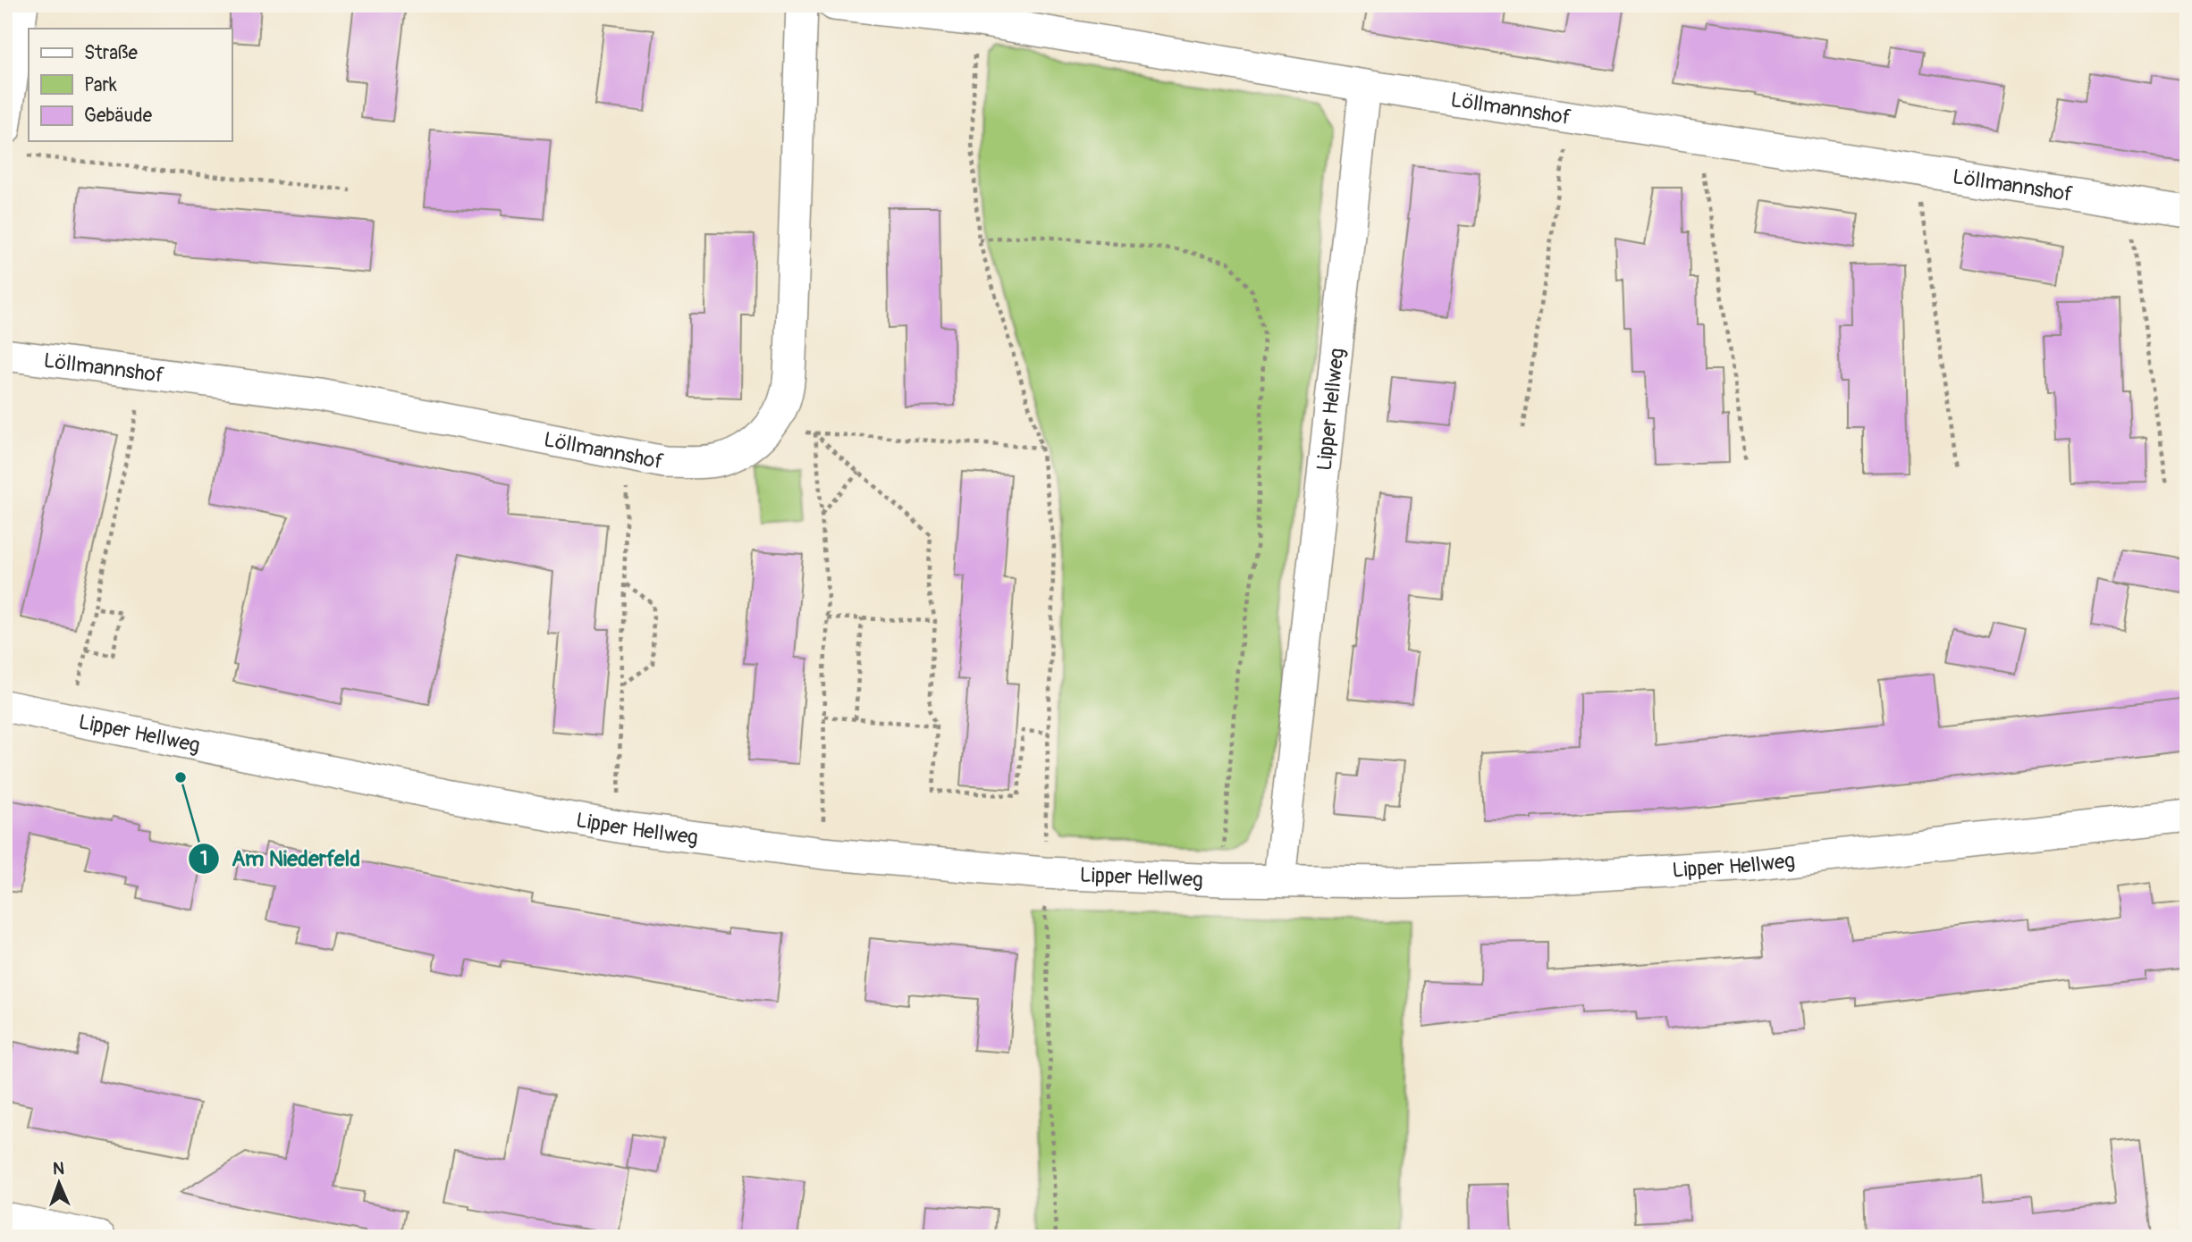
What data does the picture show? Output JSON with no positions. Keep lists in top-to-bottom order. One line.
{"streets":{"street":["Löllmannshof","Lipper Hellweg"]},"crossings":[["Löllmannshof","Lipper Hellweg"]],"places":["Am Niederfeld"],"legend":["Straße","Park","Gebäude"],"north":"top"}
